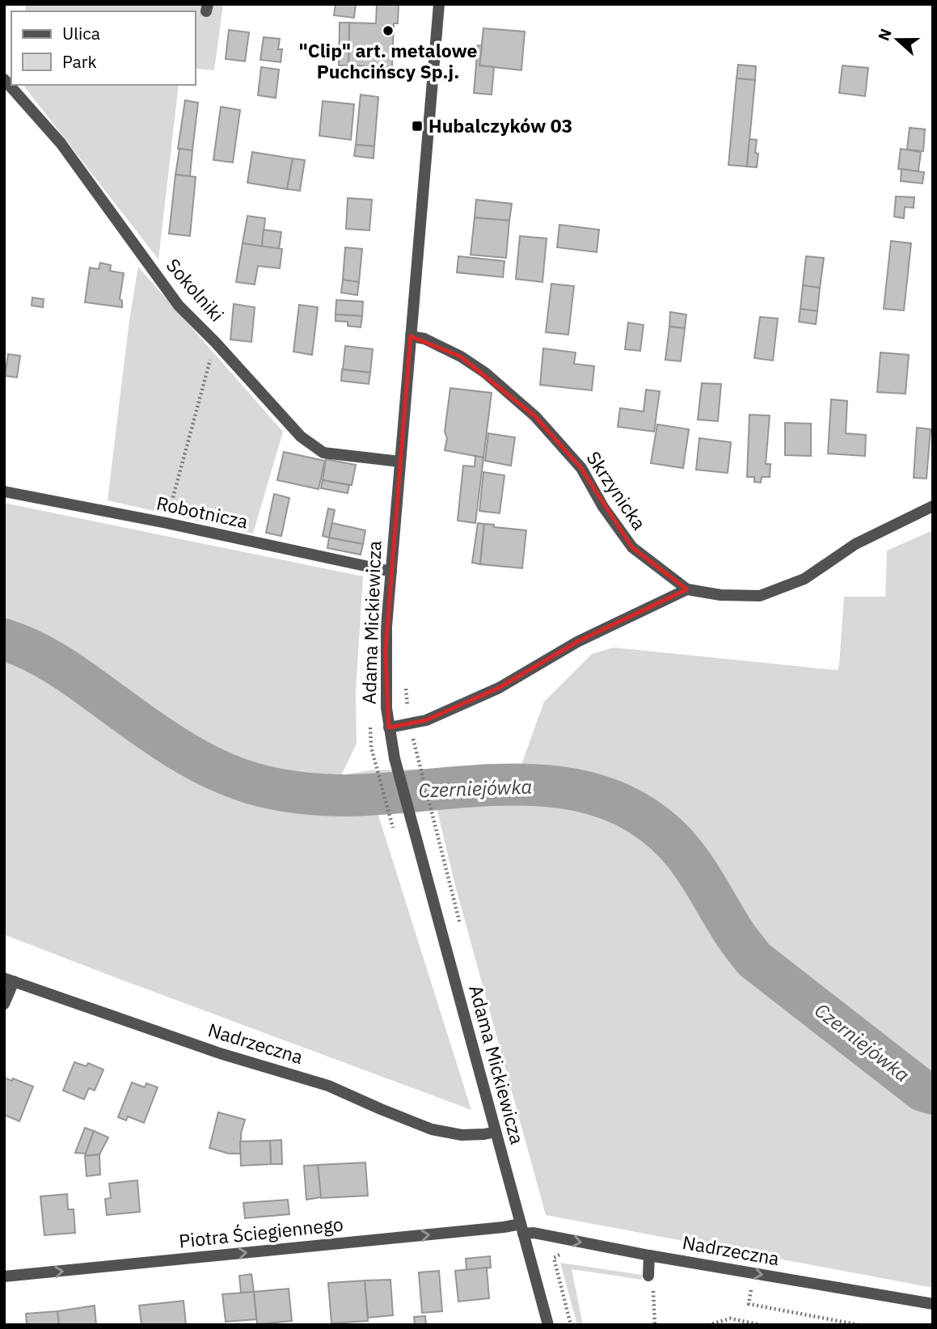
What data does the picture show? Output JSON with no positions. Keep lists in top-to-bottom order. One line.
{"streets":{"street":["Sokolniki","Skrzynicka","Robotnicza","Adama Mickiewicza","Nadrzeczna","Piotra Ściegiennego"]},"crossings":[["Sokolniki","Adama Mickiewicza"],["Skrzynicka","Adama Mickiewicza"],["Robotnicza","Adama Mickiewicza"],["Adama Mickiewicza","Nadrzeczna"],["Adama Mickiewicza","Piotra Ściegiennego"],["Nadrzeczna","Piotra Ściegiennego"]],"one_way":["Nadrzeczna","Piotra Ściegiennego"],"water":["Czerniejówka"],"places":{"other":["\"Clip\" art. metalowe Puchcińscy Sp.j."],"transit":["Hubalczyków 03"]},"legend":["Ulica","Park"],"north":"left"}
